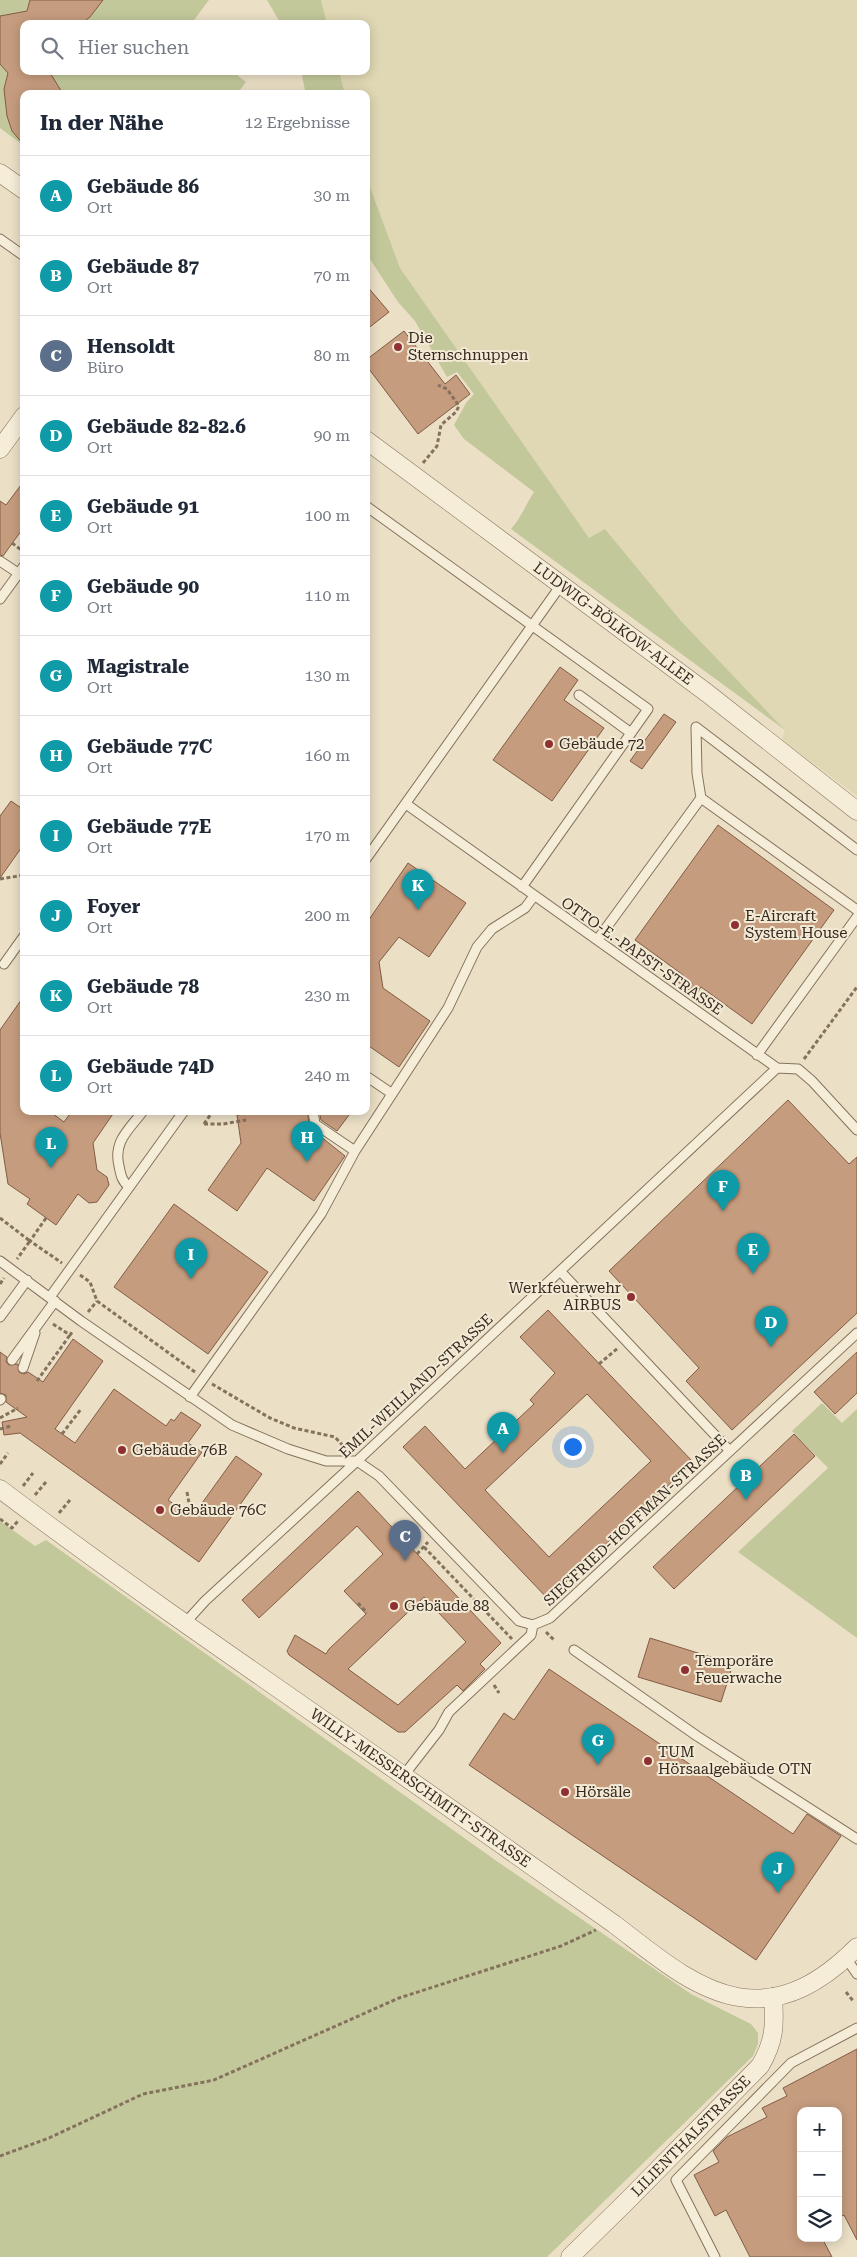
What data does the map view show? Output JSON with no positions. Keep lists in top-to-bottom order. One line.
{"streets":{"street":["LUDWIG-BÖLKOW-ALLEE","WILLY-MESSERSCHMITT-STRASSE","LILIENTHALSTRASSE"],"lane":["OTTO-E.-PAPST-STRASSE","EMIL-WEILLAND-STRASSE","SIEGFRIED-HOFFMAN-STRASSE"]},"crossings":[["OTTO-E.-PAPST-STRASSE","EMIL-WEILLAND-STRASSE"],["EMIL-WEILLAND-STRASSE","WILLY-MESSERSCHMITT-STRASSE"],["SIEGFRIED-HOFFMAN-STRASSE","WILLY-MESSERSCHMITT-STRASSE"],["WILLY-MESSERSCHMITT-STRASSE","LILIENTHALSTRASSE"]],"places":["Die Sternschnuppen","Gebäude 72","E-Aircraft System House","Werkfeuerwehr AIRBUS","Gebäude 76B","Gebäude 76C","Gebäude 88","Temporäre Feuerwache","TUM Hörsaalgebäude OTN","Hörsäle"],"page":{"search":"Hier suchen","heading":["In der Nähe","12 Ergebnisse"],"list":[{"mark":"A","name":"Gebäude 86","note":"Ort","value":"30 m"},{"mark":"B","name":"Gebäude 87","note":"Ort","value":"70 m"},{"mark":"C","name":"Hensoldt","note":"Büro","value":"80 m"},{"mark":"D","name":"Gebäude 82-82.6","note":"Ort","value":"90 m"},{"mark":"E","name":"Gebäude 91","note":"Ort","value":"100 m"},{"mark":"F","name":"Gebäude 90","note":"Ort","value":"110 m"},{"mark":"G","name":"Magistrale","note":"Ort","value":"130 m"},{"mark":"H","name":"Gebäude 77C","note":"Ort","value":"160 m"},{"mark":"I","name":"Gebäude 77E","note":"Ort","value":"170 m"},{"mark":"J","name":"Foyer","note":"Ort","value":"200 m"},{"mark":"K","name":"Gebäude 78","note":"Ort","value":"230 m"},{"mark":"L","name":"Gebäude 74D","note":"Ort","value":"240 m"}],"pins":["K","H","L","F","E","I","D","A","B","C","G","J"],"map_buttons":["+","−"]}}
